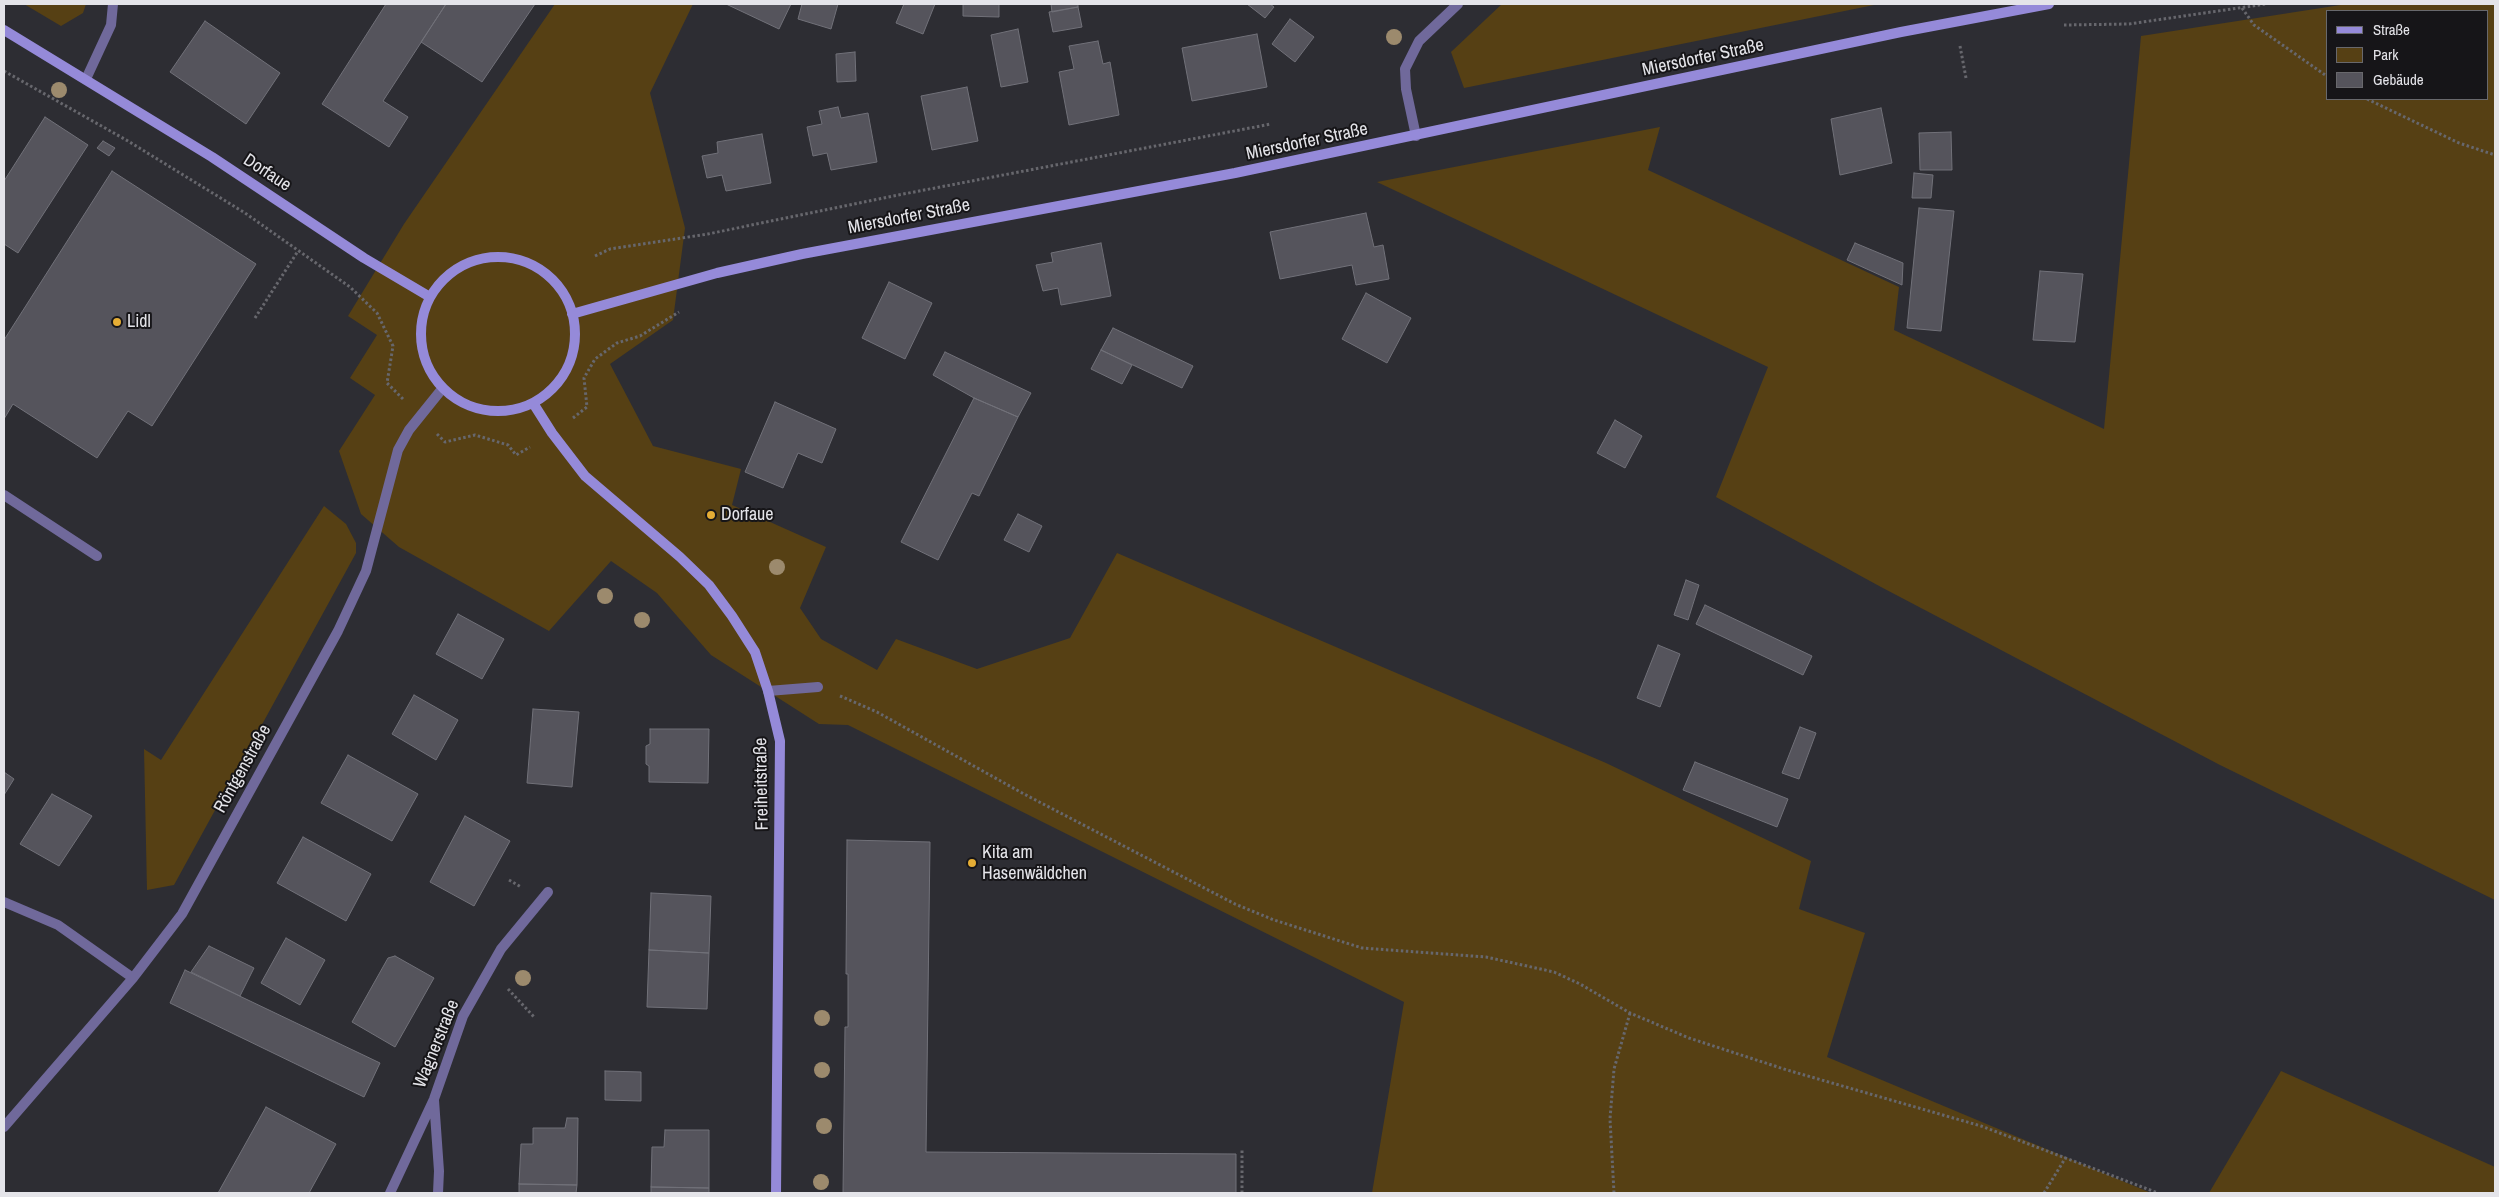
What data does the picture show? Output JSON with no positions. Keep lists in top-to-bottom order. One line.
{"streets":{"street":["Miersdorfer Straße","Dorfaue","Röntgenstraße","Freiheitstraße","Wagnerstraße"]},"crossings":[["Miersdorfer Straße","Dorfaue"],["Miersdorfer Straße","Röntgenstraße"],["Miersdorfer Straße","Freiheitstraße"],["Dorfaue","Röntgenstraße"],["Dorfaue","Freiheitstraße"],["Röntgenstraße","Freiheitstraße"]],"places":["Lidl","Dorfaue","Kita am Hasenwäldchen"],"legend":["Straße","Park","Gebäude"]}
